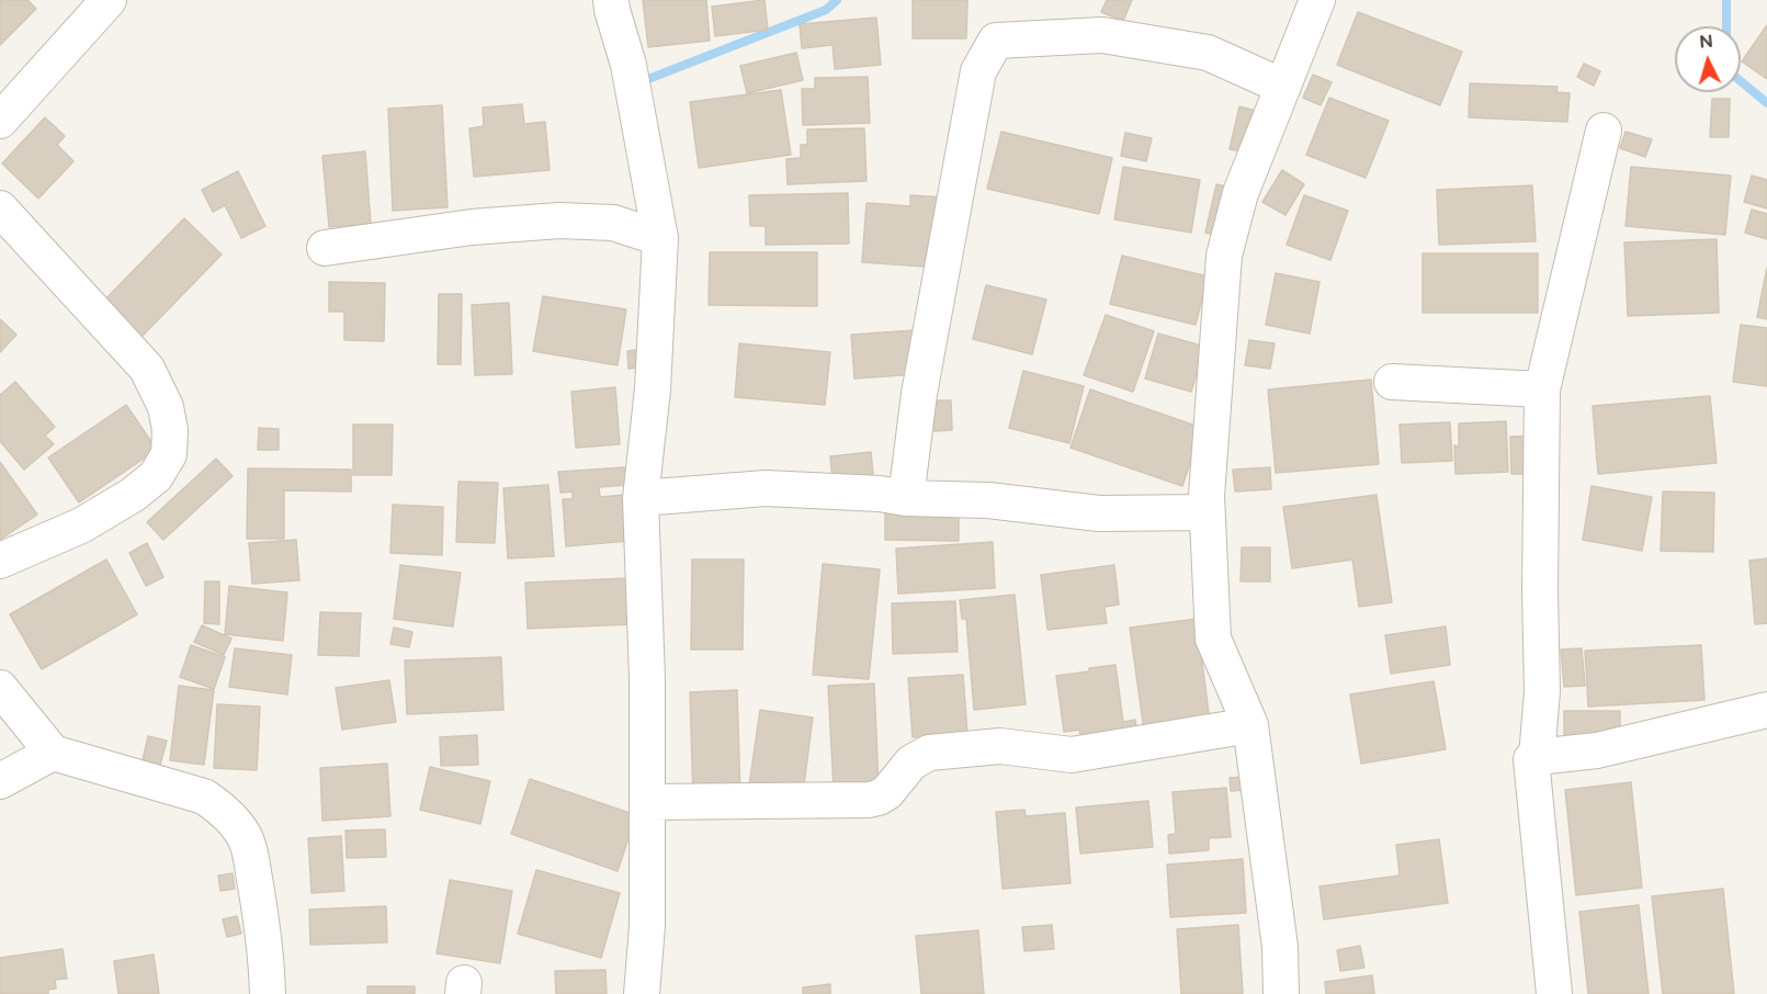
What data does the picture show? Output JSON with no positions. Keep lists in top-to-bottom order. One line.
{"north":"top"}
